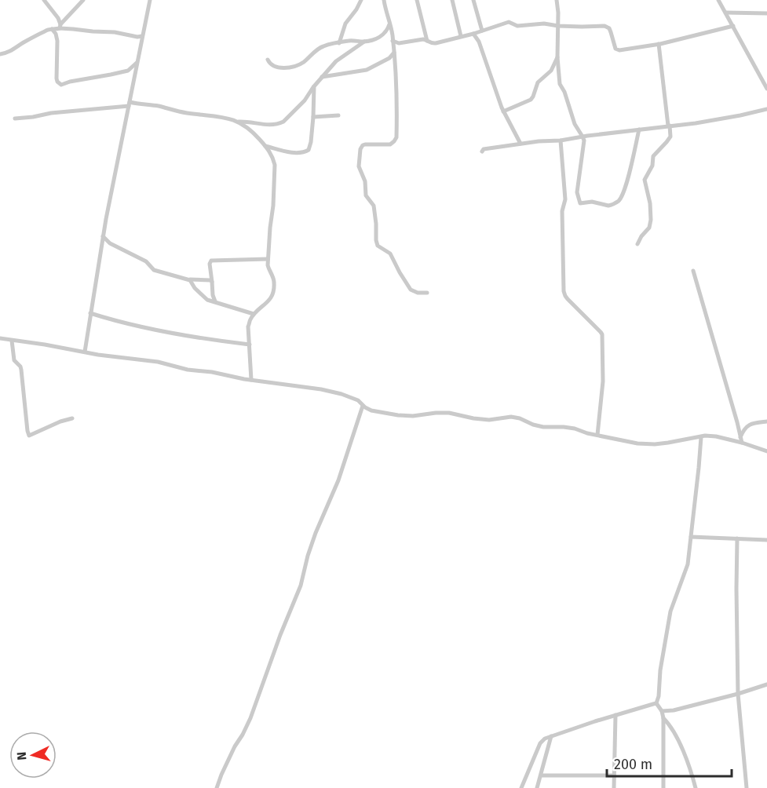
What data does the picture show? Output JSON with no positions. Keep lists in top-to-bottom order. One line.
{"scale_bar":"200 m","north":"left"}
